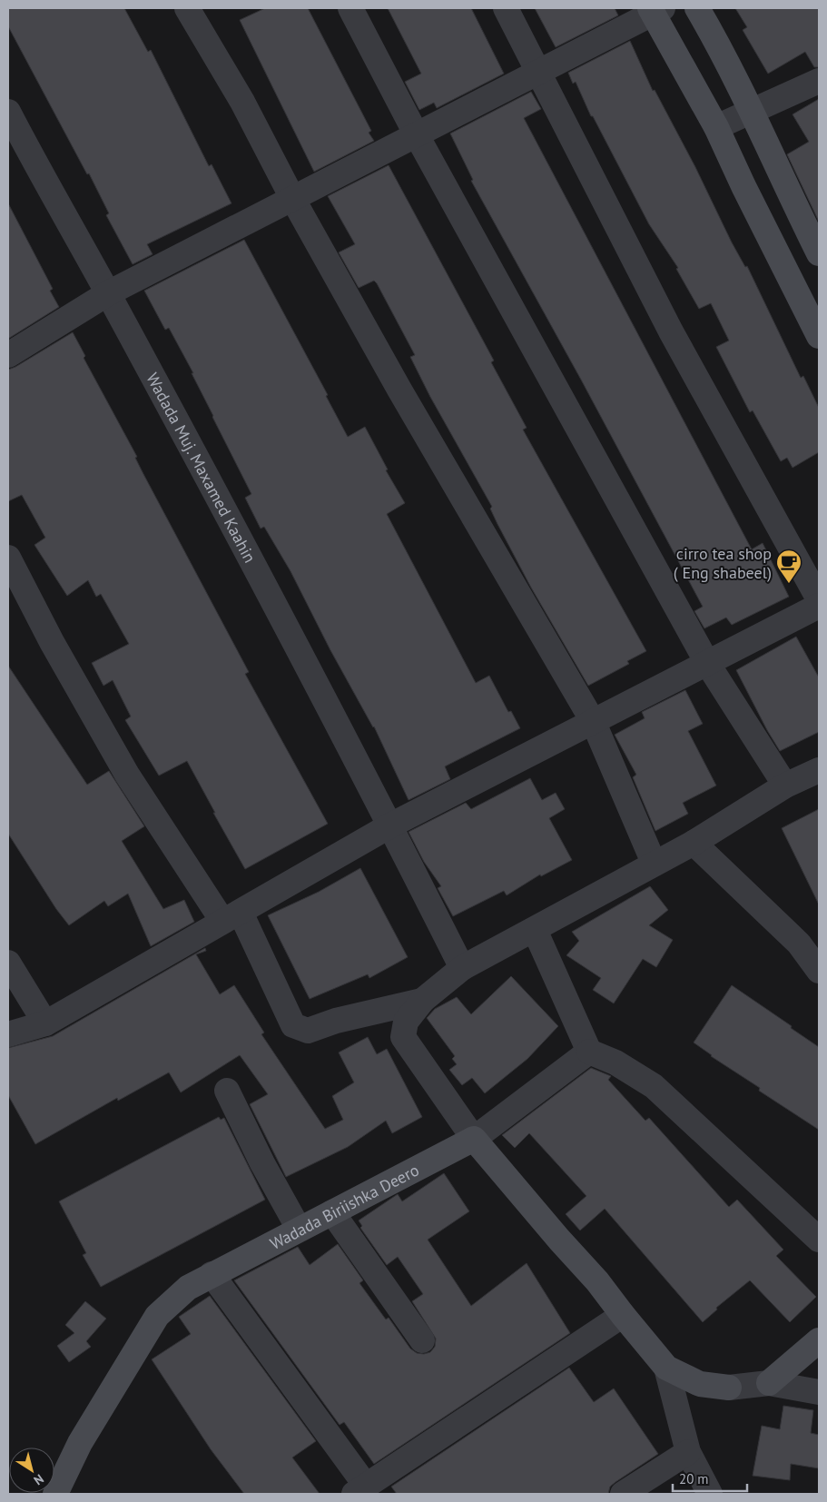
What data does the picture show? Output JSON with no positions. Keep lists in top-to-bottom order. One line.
{"streets":{"street":["Wadada Muj. Maxamed Kaahin","Wadada Biriishka Deero"]},"places":{"cafe":["cirro tea shop ( Eng shabeel)"]},"scale_bar":"20 m","north":"bottom right"}
